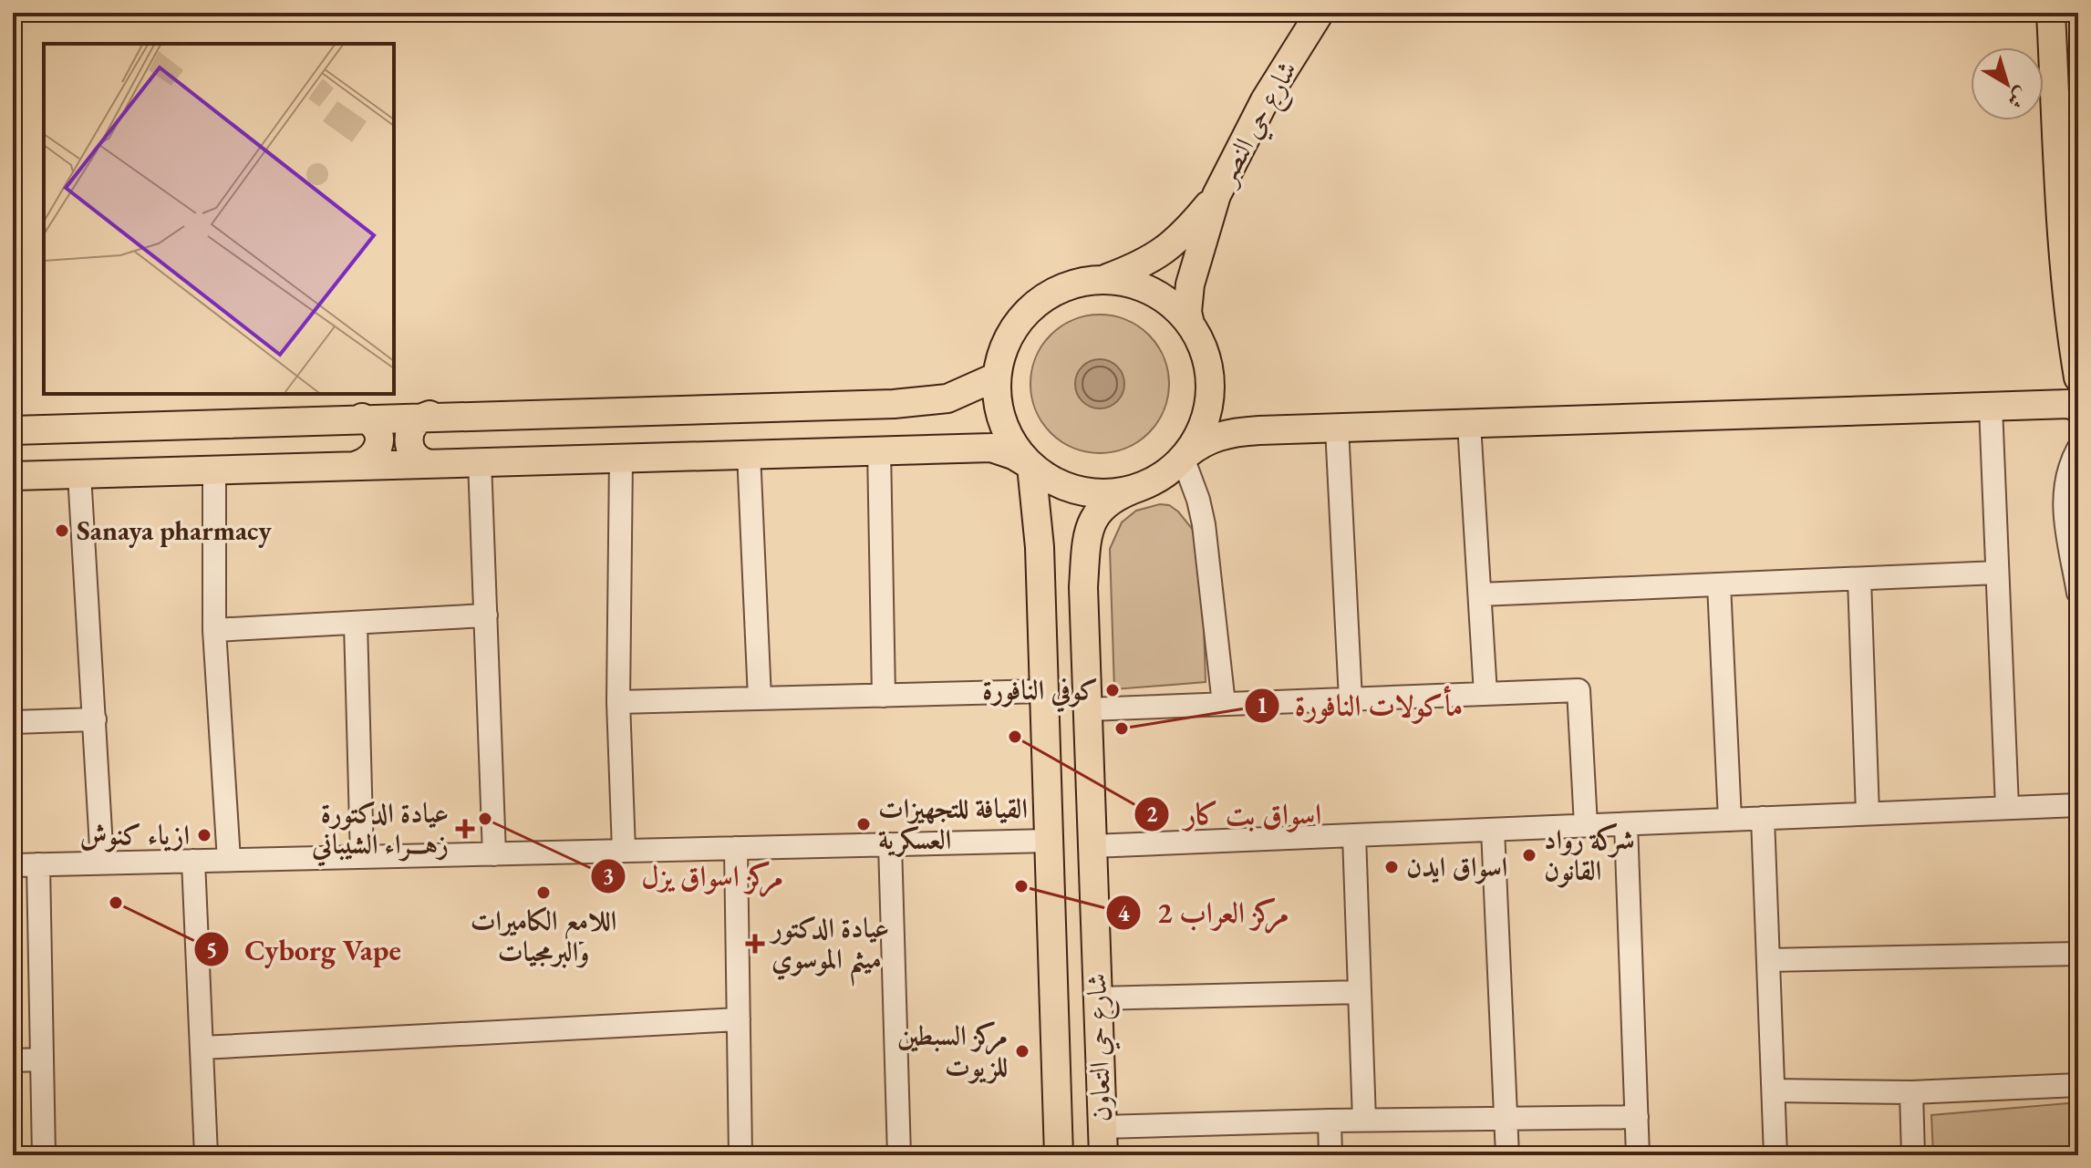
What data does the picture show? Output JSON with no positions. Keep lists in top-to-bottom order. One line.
{"streets":{"main road":["شارع حي النصر","شارع حي التعاون"]},"places":{"other":["Sanaya pharmacy","كوفي النافورة","مأكولات النافورة","اسواق بت كار","مركز اسواق يزل","القيافة للتجهيزات العسكرية","ازياء كنوش","شركة رواد القانون","اسواق ايدن","مركز العراب 2","اللامع الكاميرات والبرمجيات","Cyborg Vape","مركز السبطين للزيوت"],"health":["عيادة الدكتورة زهـــراء الشيباني","عيادة الدكتور ميثم الموسوي"]},"north":"bottom right"}
